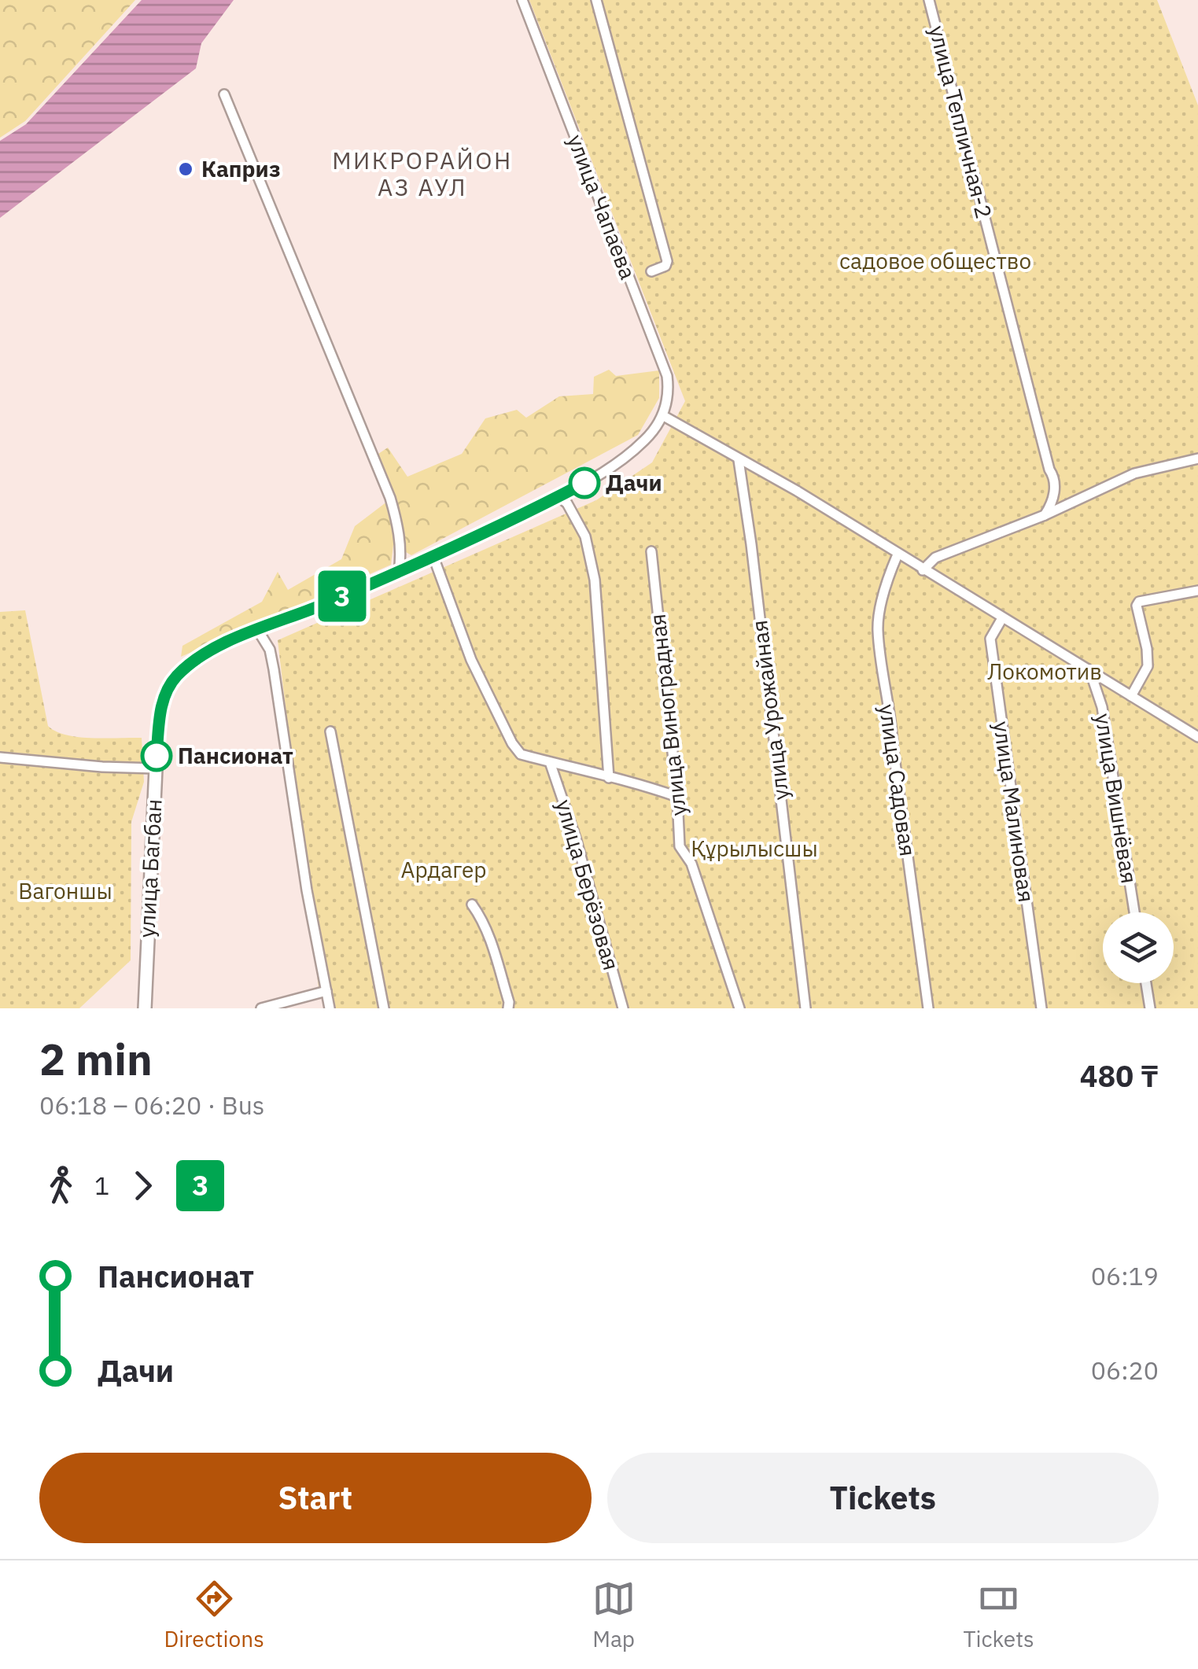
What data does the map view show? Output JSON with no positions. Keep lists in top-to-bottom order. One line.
{"streets":{"street":["улица Тепличная-2","улица Чапаева","улица Урожайная","улица Виноградная","улица Садовая","улица Вишнёвая","улица Малиновая","улица Багбан","улица Берёзовая"]},"crossings":[["улица Чапаева","улица Багбан"]],"districts":["МИКРОРАЙОН АЗ АУЛ"],"parks":["садовое общество","Локомотив","Құрылысшы","Ардагер","Вагоншы"],"places":["Каприз","Дачи","Пансионат"],"lines":["bus line 3"],"page":{"on_map":"3","heading":["2 min","06:18 – 06:20 · Bus","480 ₸"],"legs":["1","3"],"list":[{"name":"Пансионат","value":"06:19"},{"name":"Дачи","value":"06:20"}],"buttons":["Start","Tickets"],"tabs":["Directions","Map","Tickets"]}}
